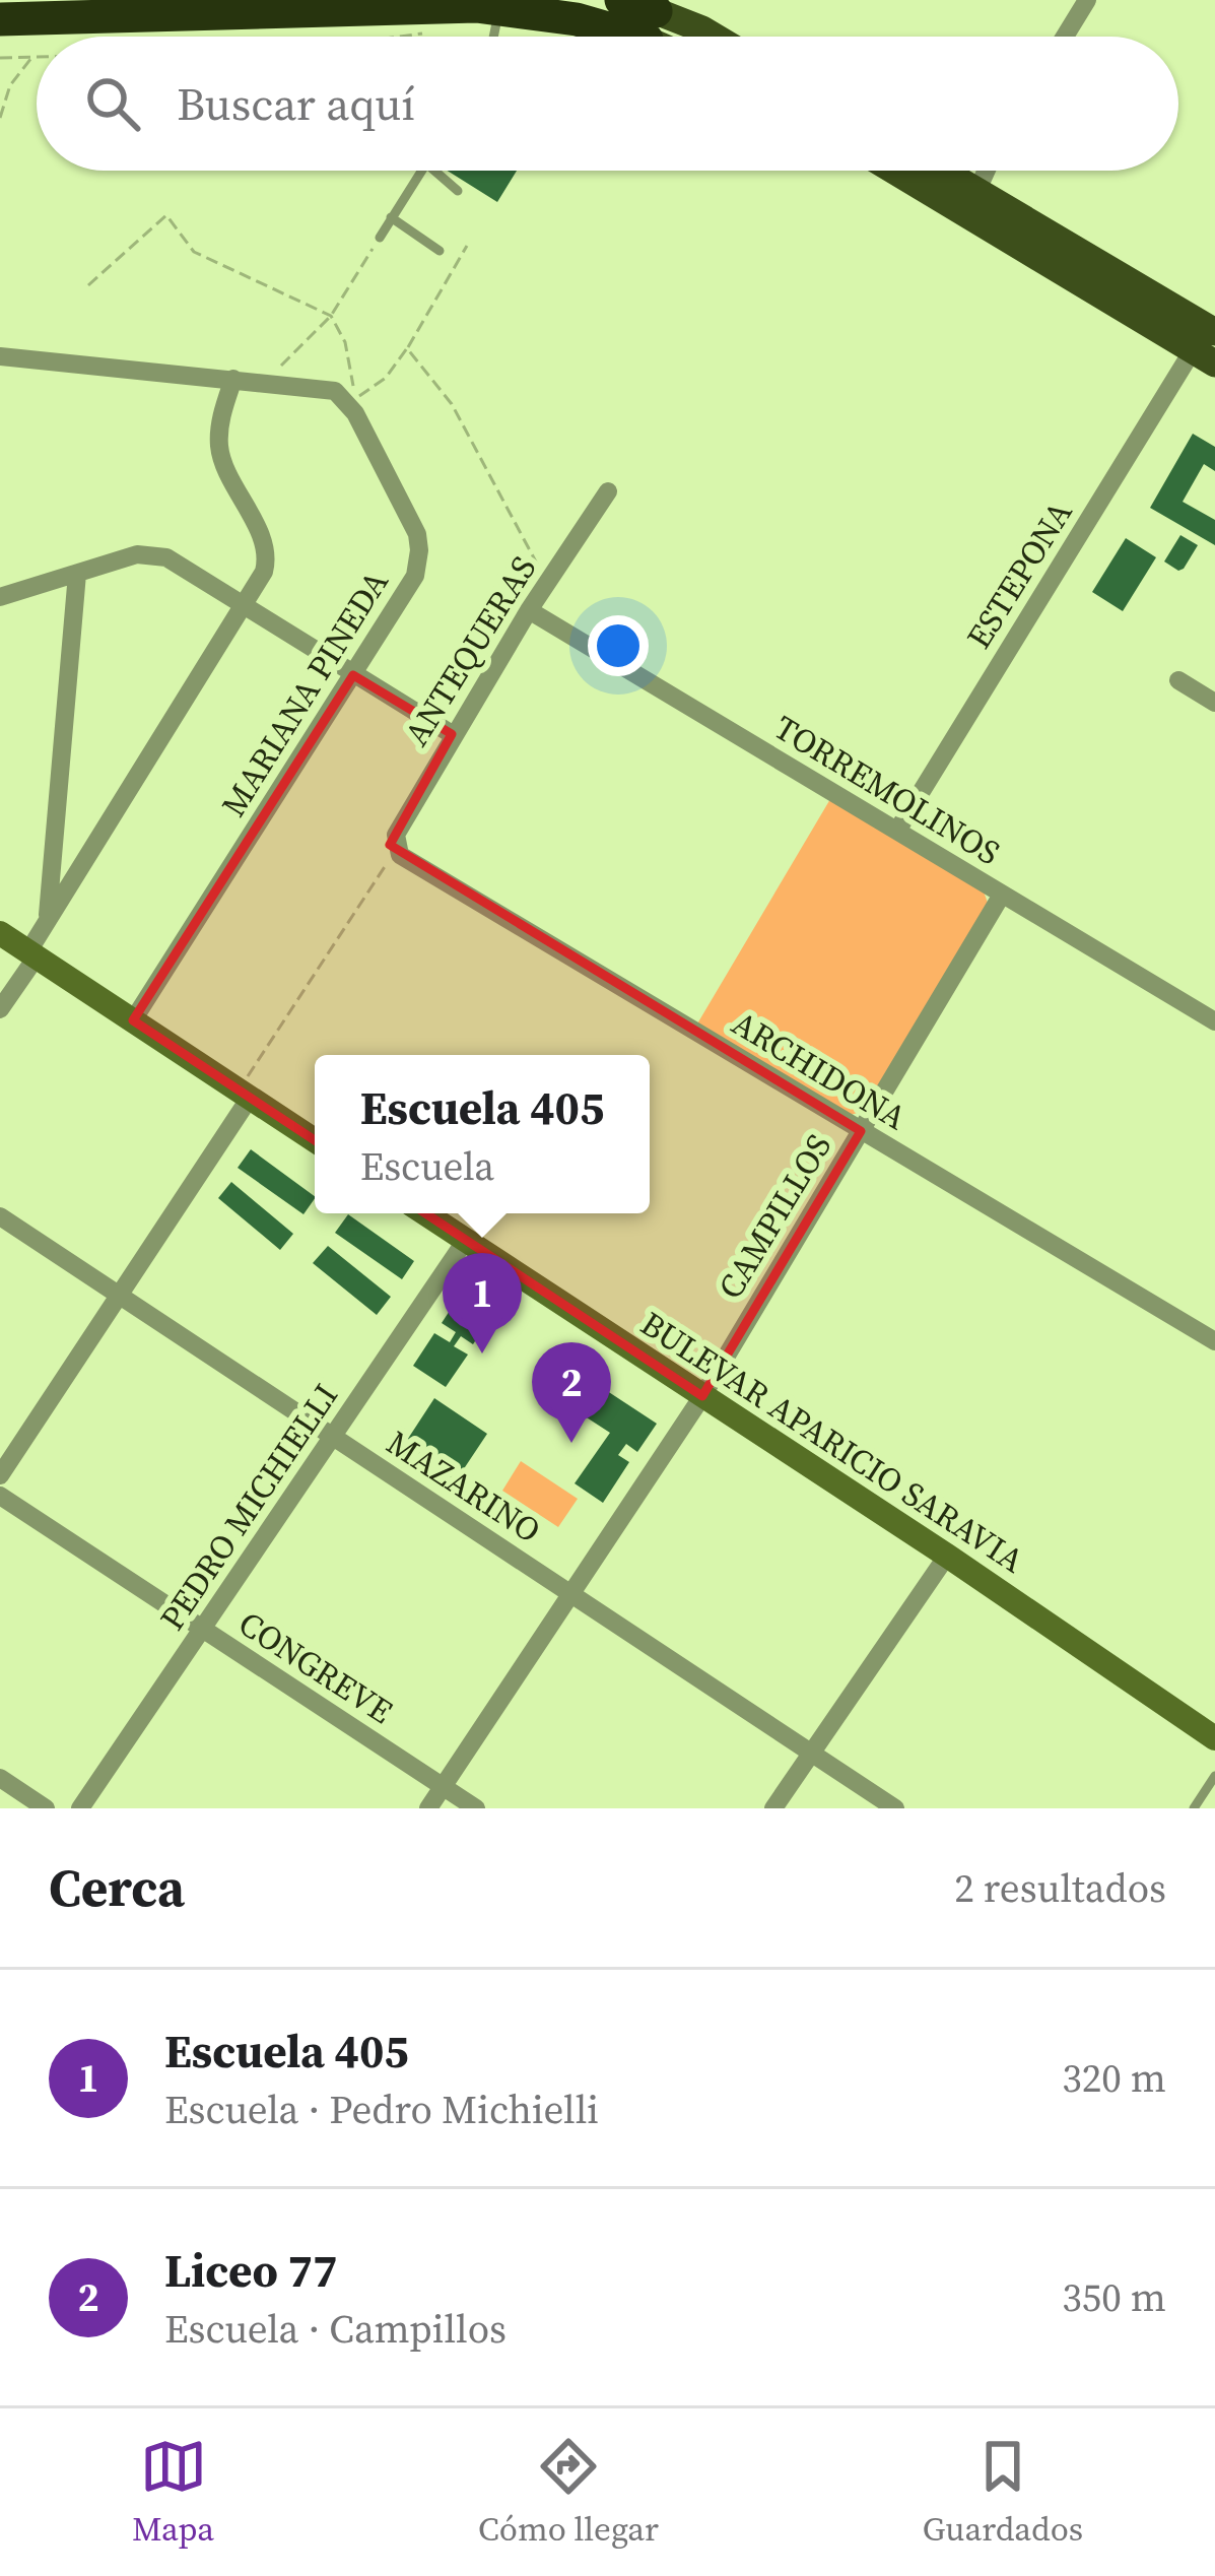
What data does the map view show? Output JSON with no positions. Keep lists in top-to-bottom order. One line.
{"streets":{"street":["ESTEPONA","ANTEQUERAS","MARIANA PINEDA","TORREMOLINOS","ARCHIDONA","CAMPILLOS","BULEVAR APARICIO SARAVIA","MAZARINO","PEDRO MICHIELLI","CONGREVE"]},"crossings":[["ESTEPONA","TORREMOLINOS"],["ANTEQUERAS","TORREMOLINOS"],["ANTEQUERAS","ARCHIDONA"],["TORREMOLINOS","CAMPILLOS"],["ARCHIDONA","CAMPILLOS"],["CAMPILLOS","BULEVAR APARICIO SARAVIA"],["CAMPILLOS","MAZARINO"],["CAMPILLOS","CONGREVE"],["BULEVAR APARICIO SARAVIA","PEDRO MICHIELLI"],["MAZARINO","PEDRO MICHIELLI"],["PEDRO MICHIELLI","CONGREVE"]],"page":{"search":"Buscar aquí","popup":["Escuela 405","Escuela"],"pins":["1","2"],"heading":["Cerca","2 resultados"],"list":[{"mark":"1","name":"Escuela 405","note":"Escuela · Pedro Michielli","value":"320 m"},{"mark":"2","name":"Liceo 77","note":"Escuela · Campillos","value":"350 m"}],"nav":["Mapa","Cómo llegar","Guardados"]}}
